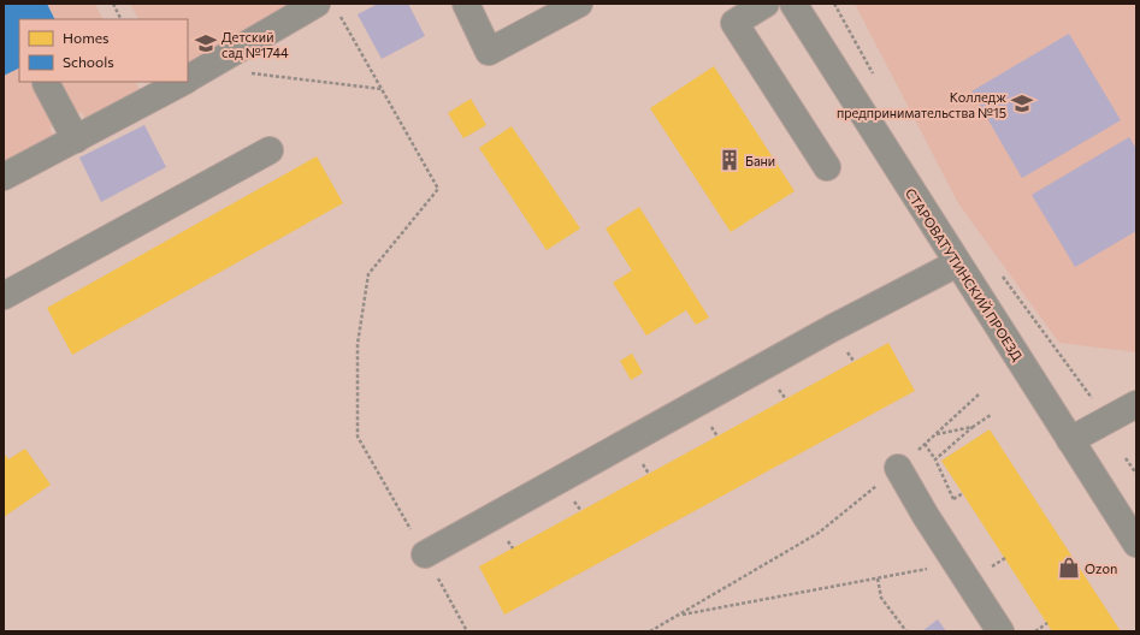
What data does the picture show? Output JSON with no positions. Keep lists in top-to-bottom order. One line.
{"streets":{"street":["СТАРОВАТУТИНСКИЙ ПРОЕЗД"]},"places":{"school or university":["Детский сад №1744","Колледж предпринимательства №15"],"building":["Бани"],"shop":["Ozon"]},"legend":["Homes","Schools"]}
